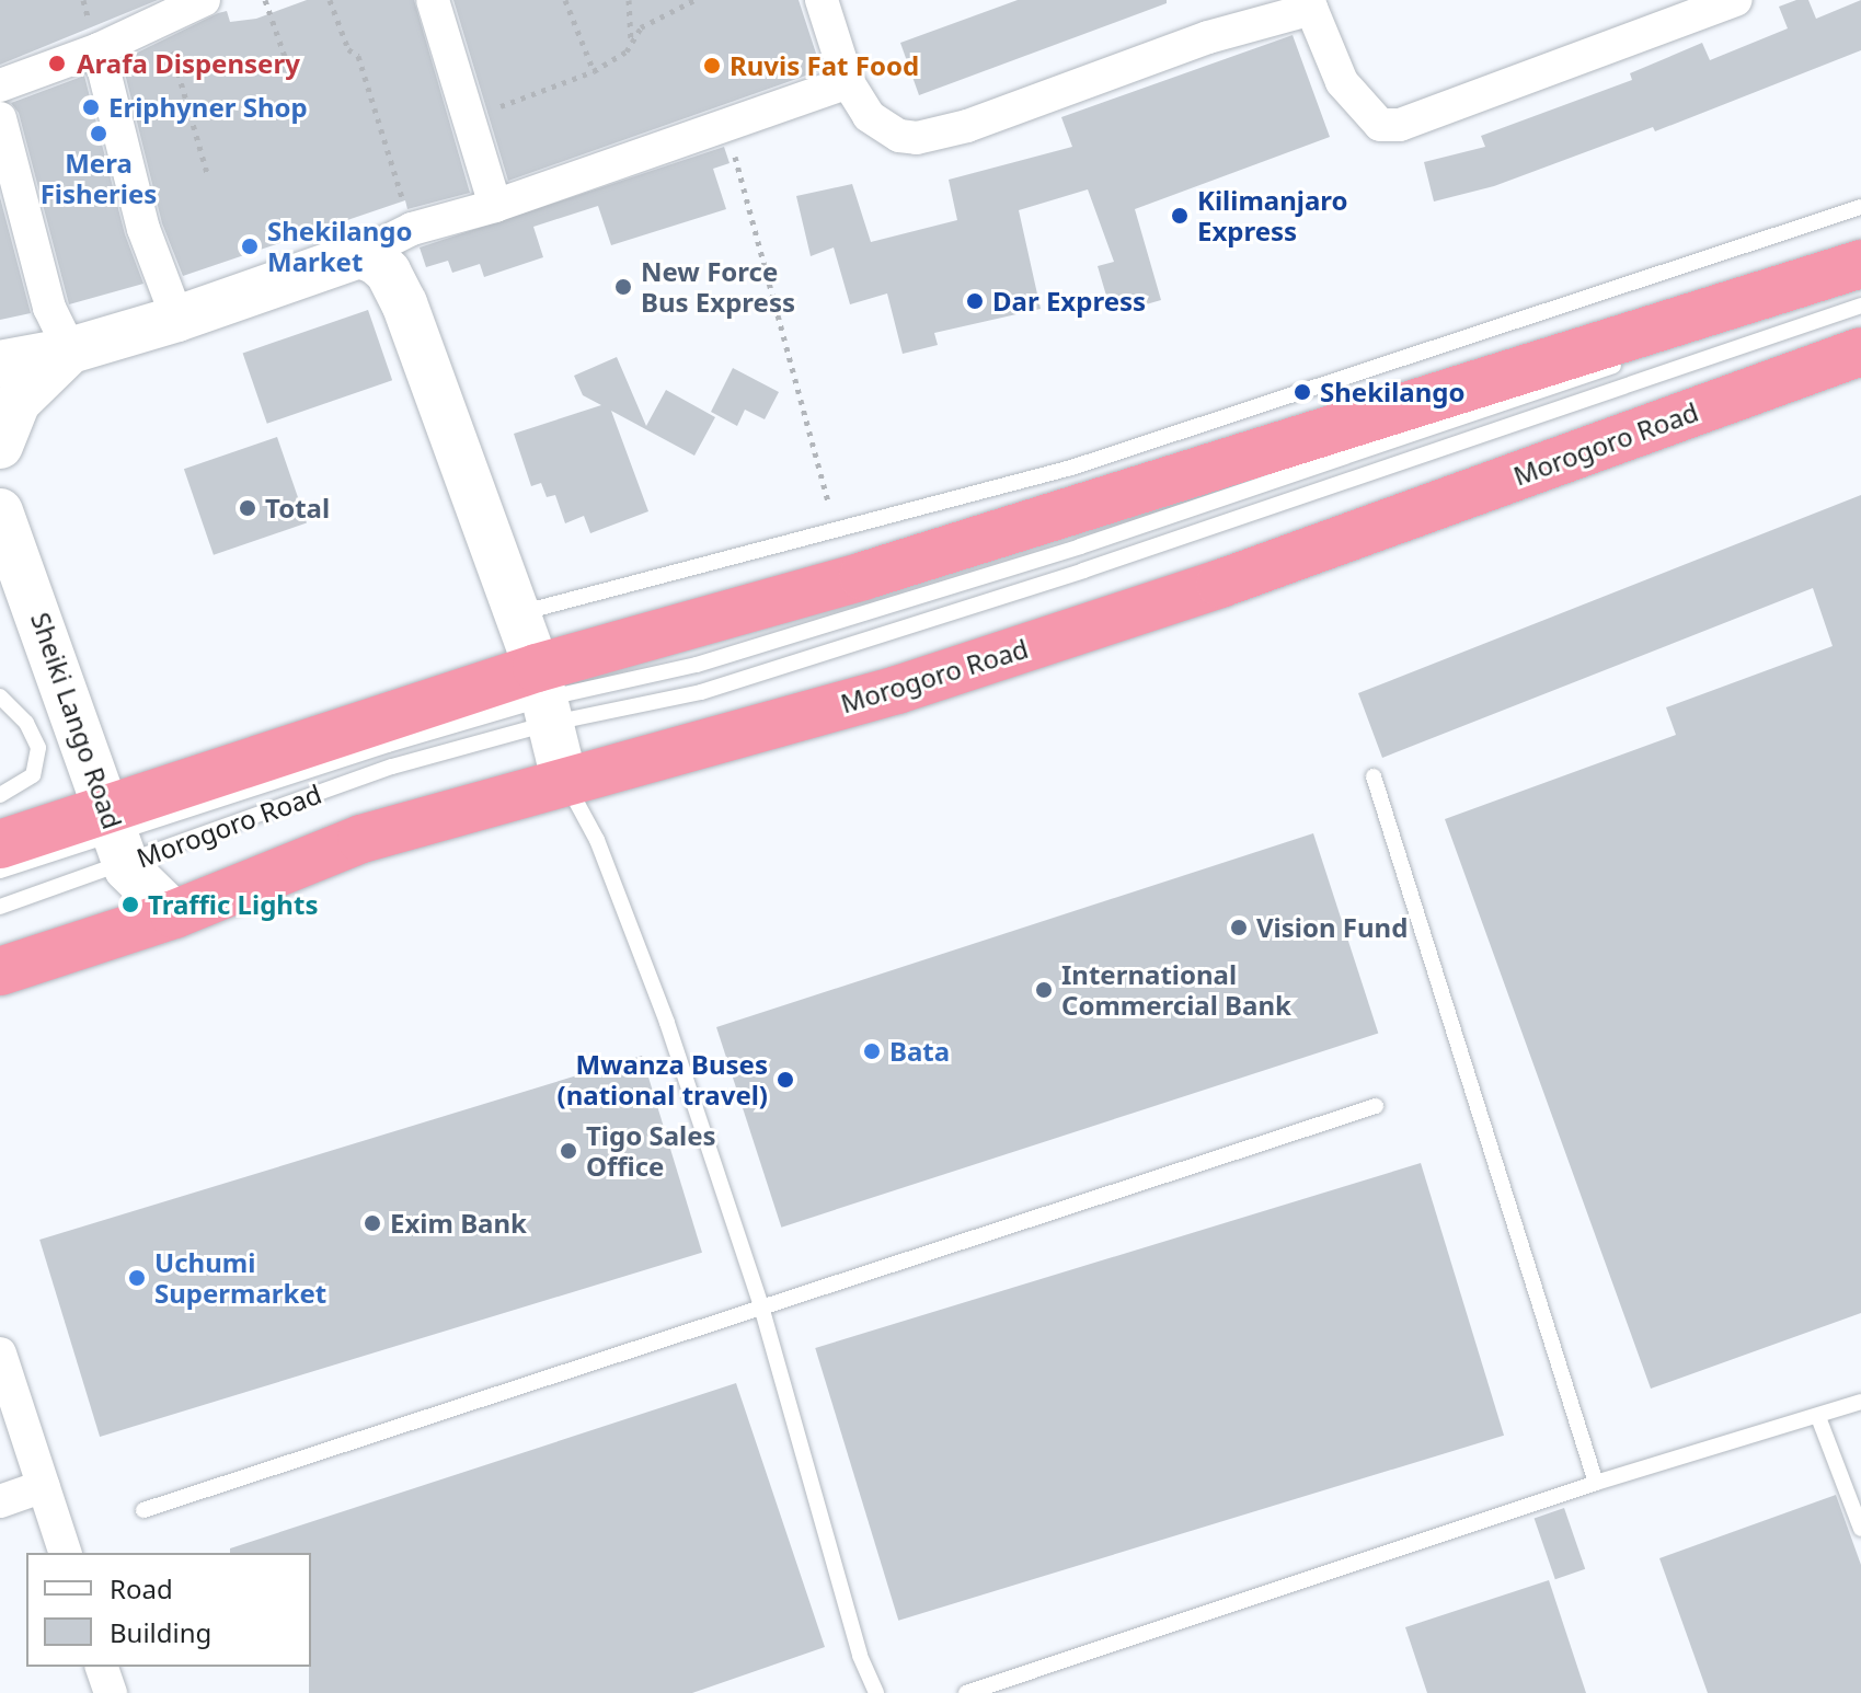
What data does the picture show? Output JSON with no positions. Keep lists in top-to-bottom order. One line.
{"streets":{"highway":["Morogoro Road"],"main road":["Sheiki Lango Road"]},"crossings":[["Morogoro Road","Sheiki Lango Road"]],"places":["Arafa Dispensery","Ruvis Fat Food","Eriphyner Shop","Mera Fisheries","Kilimanjaro Express","Shekilango Market","New Force Bus Express","Dar Express","Shekilango","Total","Traffic Lights","Vision Fund","International Commercial Bank","Bata","Mwanza Buses (national travel)","Tigo Sales Office","Exim Bank","Uchumi Supermarket"],"legend":["Road","Building"]}
